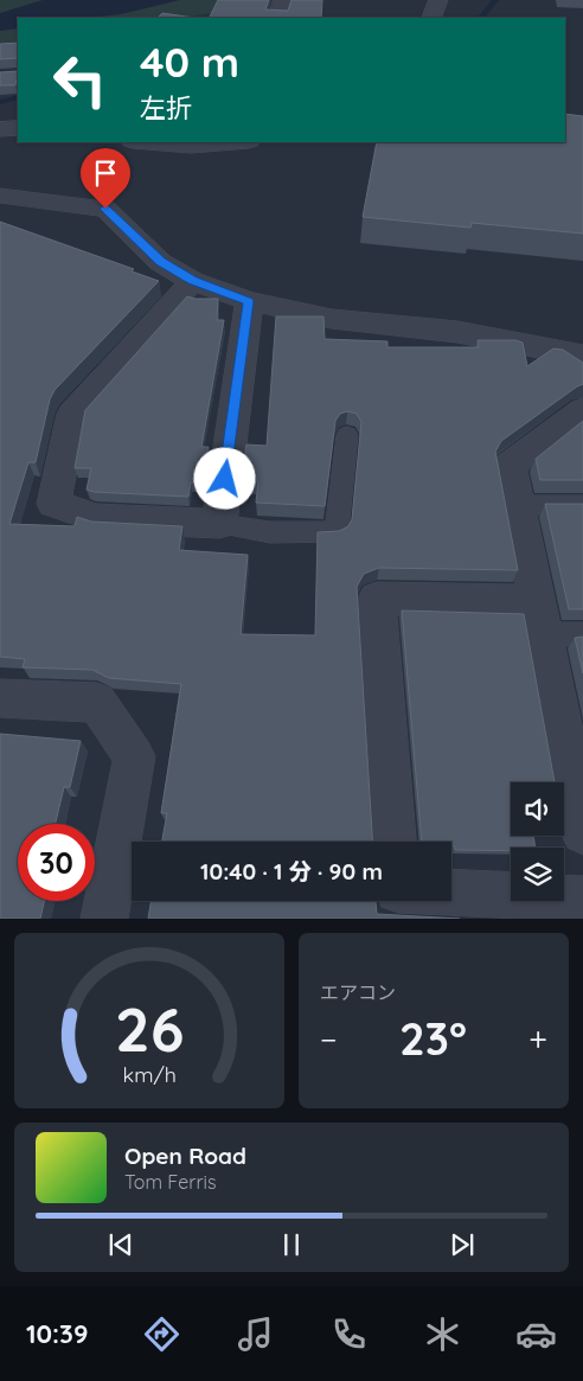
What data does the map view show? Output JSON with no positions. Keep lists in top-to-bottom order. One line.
{"page":{"turn":["40 m","左折"],"limit":"30","trip":"10:40 · 1 分 · 90 m","tile":"エアコン","heat":["−","23°","+"],"song":["Open Road","Tom Ferris"],"tabs":"10:39","gauge":["26","km/h"]}}
